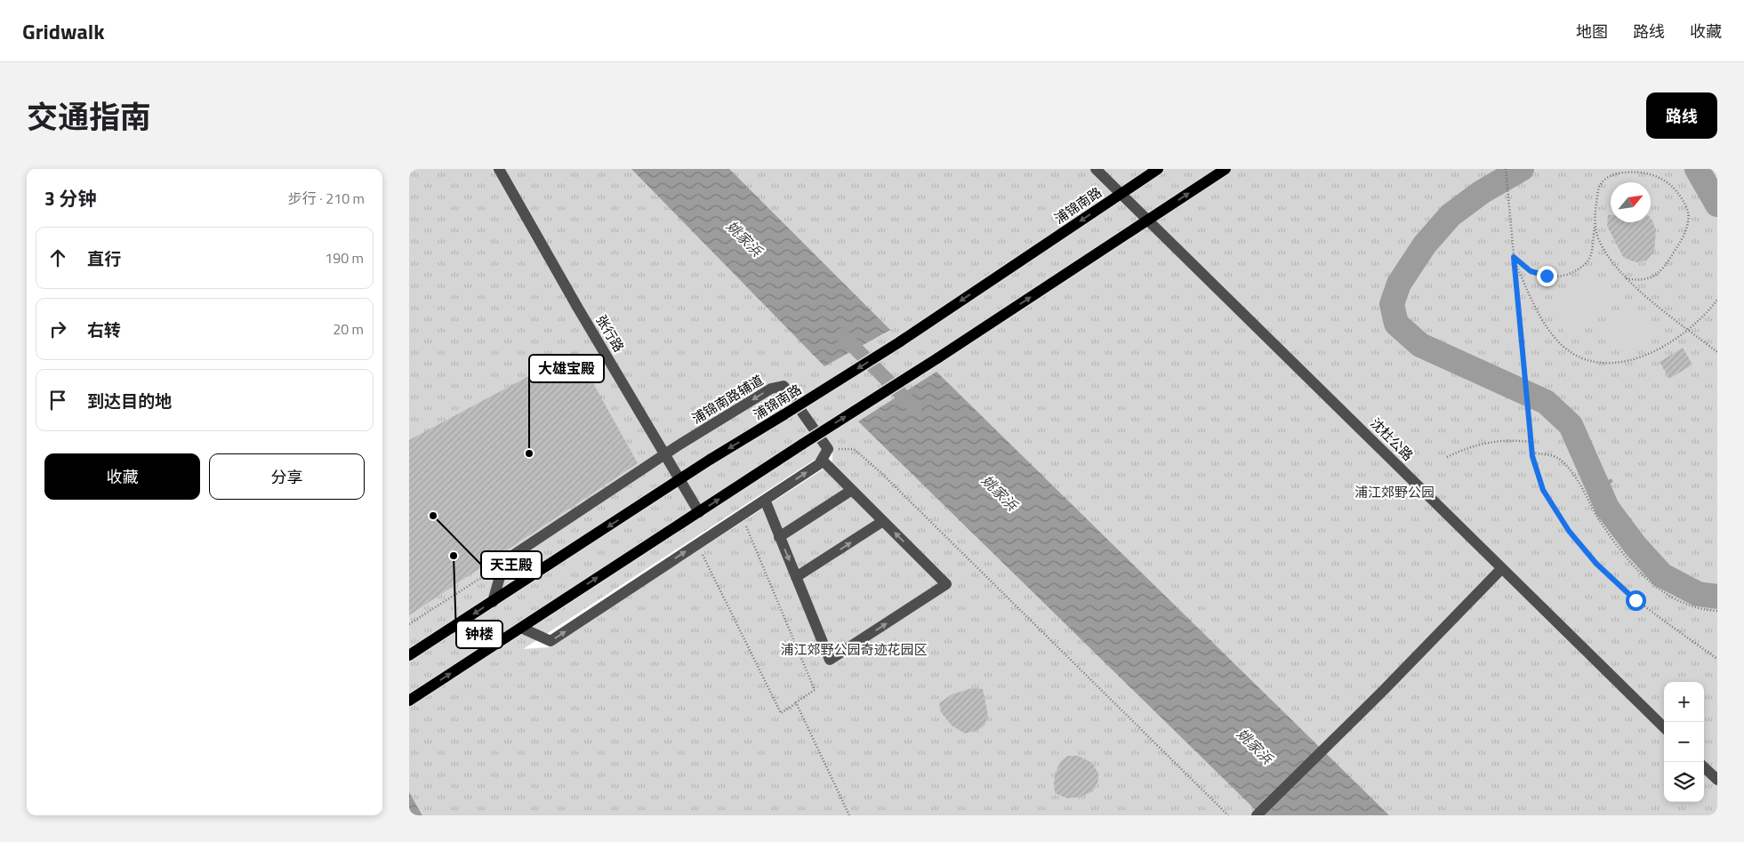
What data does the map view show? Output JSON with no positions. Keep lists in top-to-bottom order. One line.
{"streets":{"main road":["浦锦南路"],"street":["张行路","浦锦南路辅道","沈杜公路"]},"crossings":[["浦锦南路","张行路"],["浦锦南路","浦锦南路辅道"],["浦锦南路","沈杜公路"],["张行路","浦锦南路辅道"]],"water":["姚家浜"],"parks":["浦江郊野公园","浦江郊野公园奇迹花园区"],"places":["大雄宝殿","天王殿","钟楼"],"north":"top right","page":{"header":"Gridwalk","nav":["地图","路线","收藏"],"title":"交通指南","buttons":["路线",["收藏","分享"]],"heading":["3 分钟","步行 · 210 m"],"list":[["直行","190 m"],["右转","20 m"],"到达目的地"],"map_buttons":["+","−"]}}
